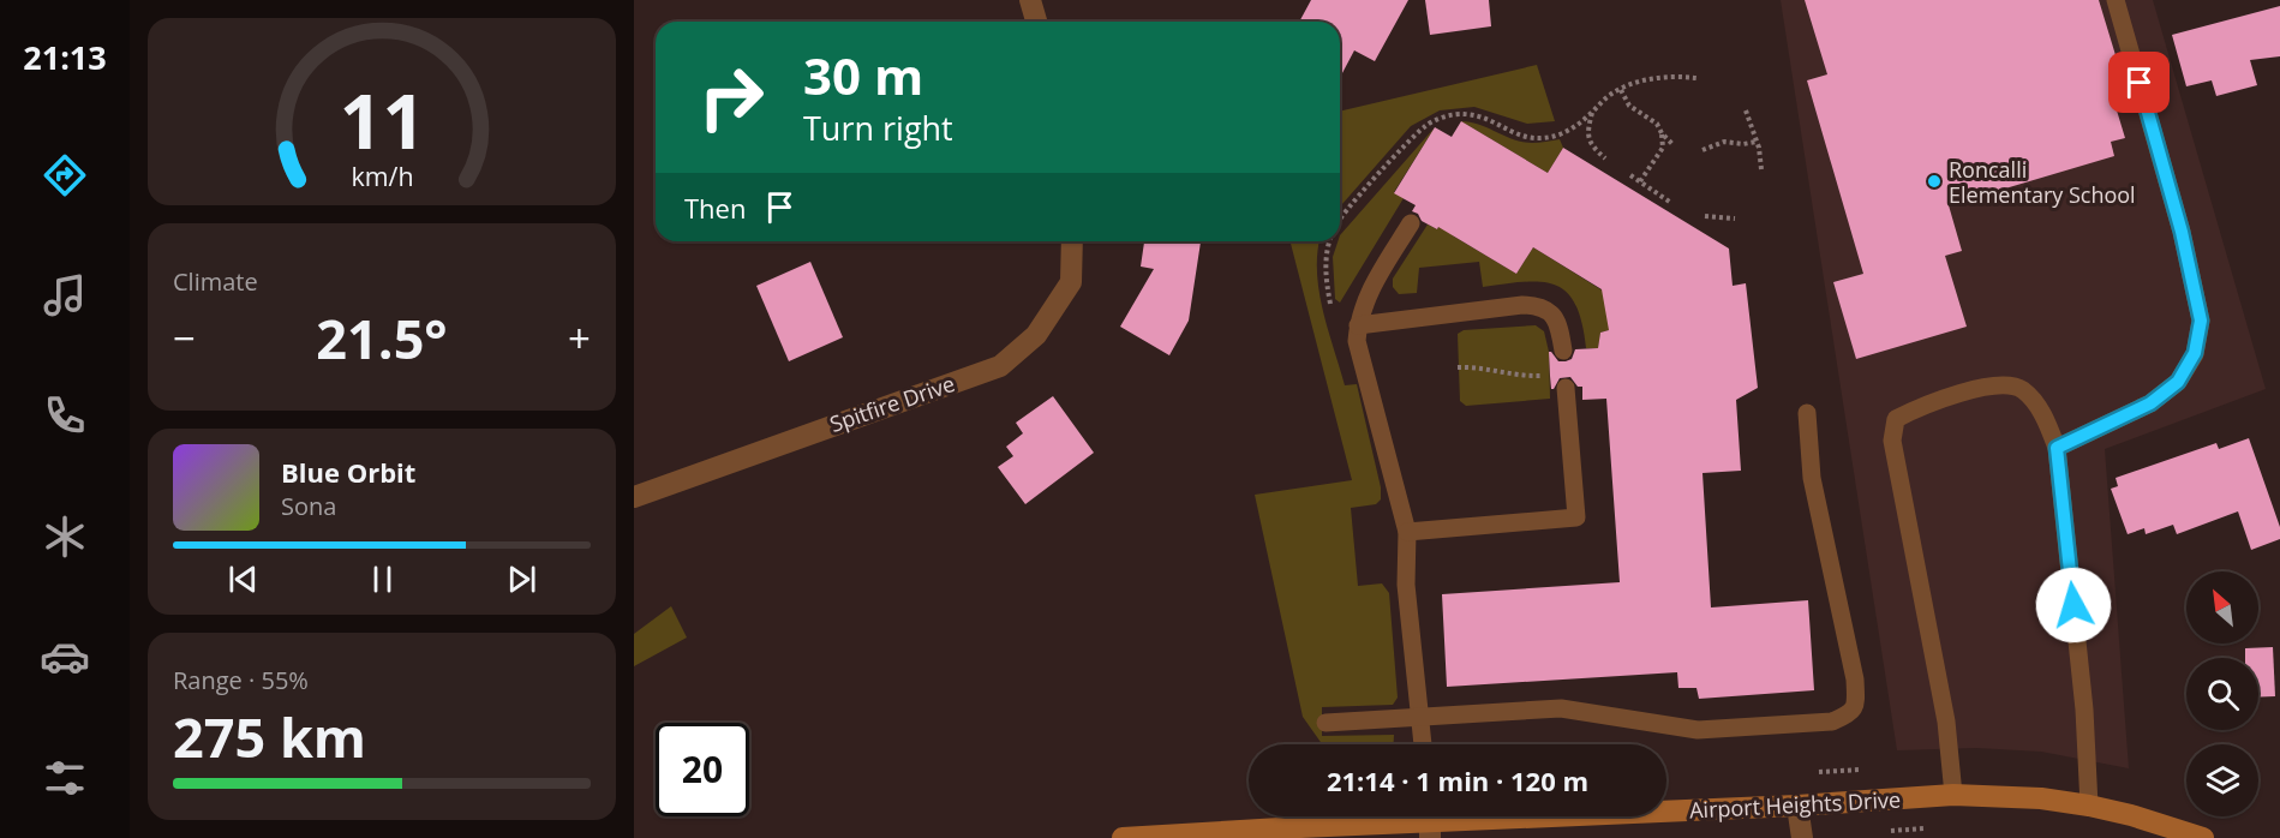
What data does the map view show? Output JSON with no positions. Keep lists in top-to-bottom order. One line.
{"streets":{"street":["Spitfire Drive","Airport Heights Drive"]},"places":["Roncalli Elementary School"],"north":"top left","page":{"tabs":"21:13","turn":["30 m","Turn right"],"then":"Then","tile":["Climate",["Range · 55%","275 km"]],"heat":["−","21.5°","+"],"song":["Blue Orbit","Sona"],"limit":"20","trip":"21:14 · 1 min · 120 m","gauge":["11","km/h"]}}
